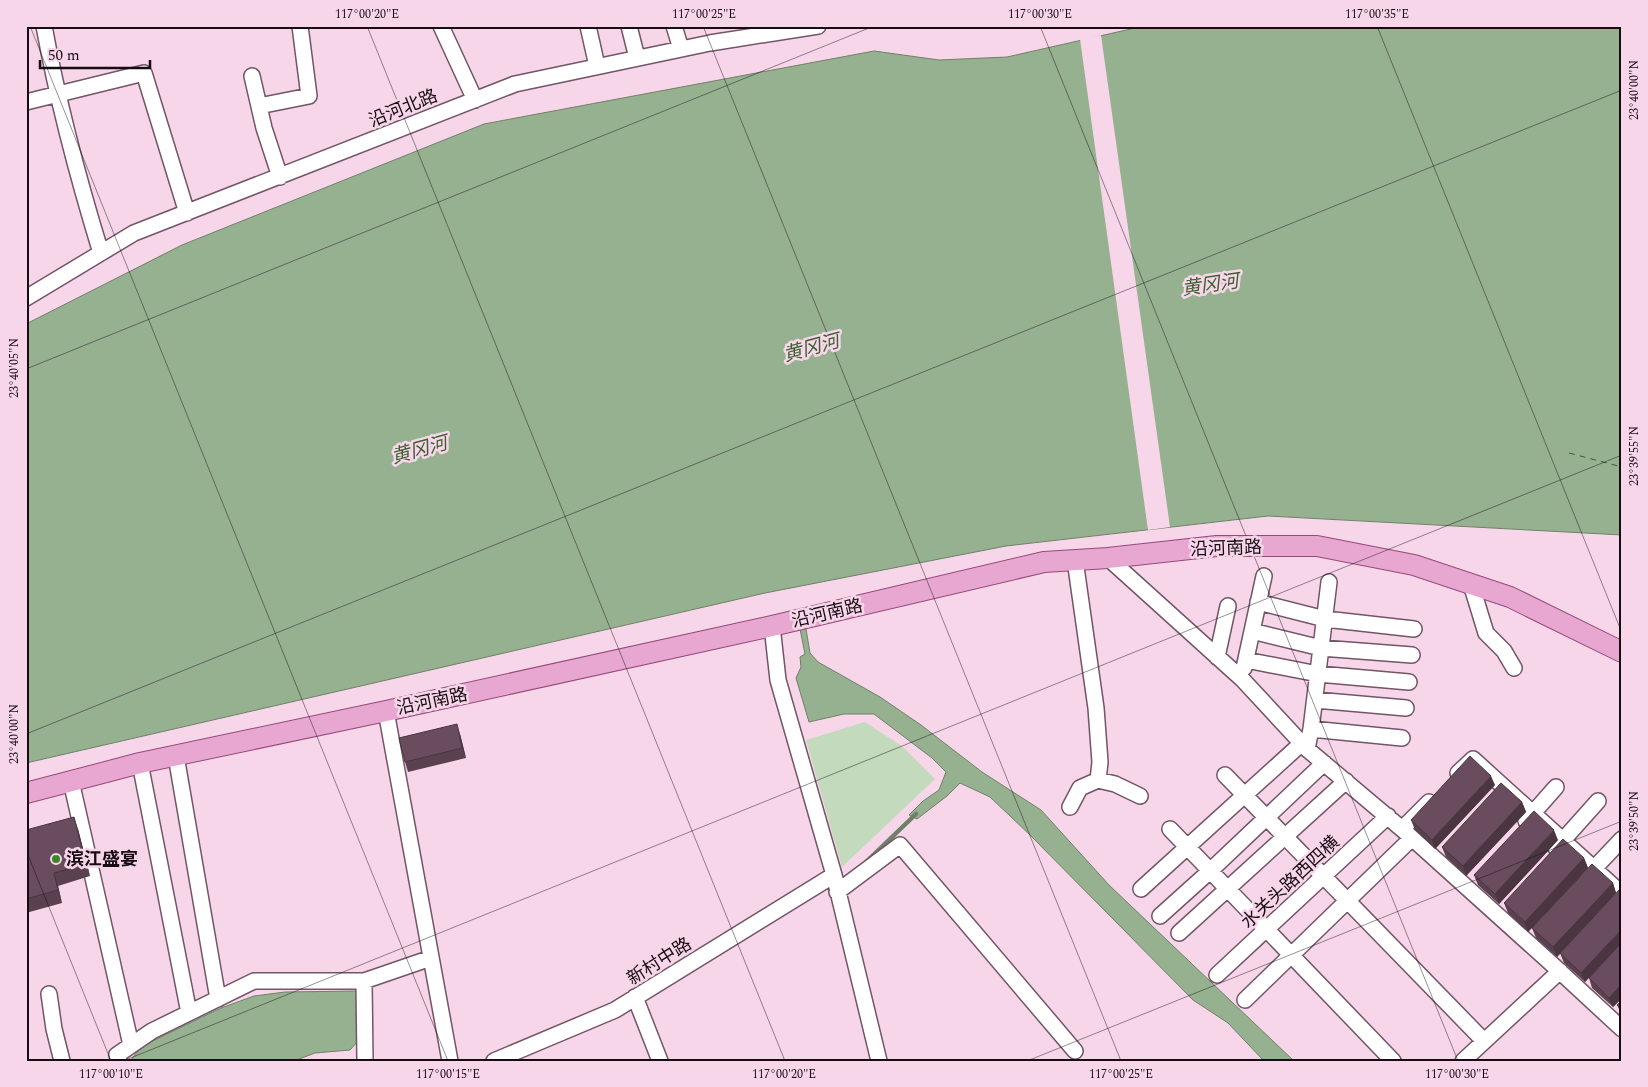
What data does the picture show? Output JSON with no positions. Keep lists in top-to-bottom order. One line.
{"streets":{"main road":["沿河南路"],"street":["沿河北路","水关头路西四横","新村中路"]},"water":["黄冈河"],"places":["滨江盛宴"],"scale_bar":"50 m","coordinates":["117°00'20\"E","117°00'25\"E","117°00'30\"E","117°00'35\"E","23°40'00\"N","23°40'05\"N","23°39'55\"N","23°39'50\"N","117°00'10\"E","117°00'15\"E"]}
